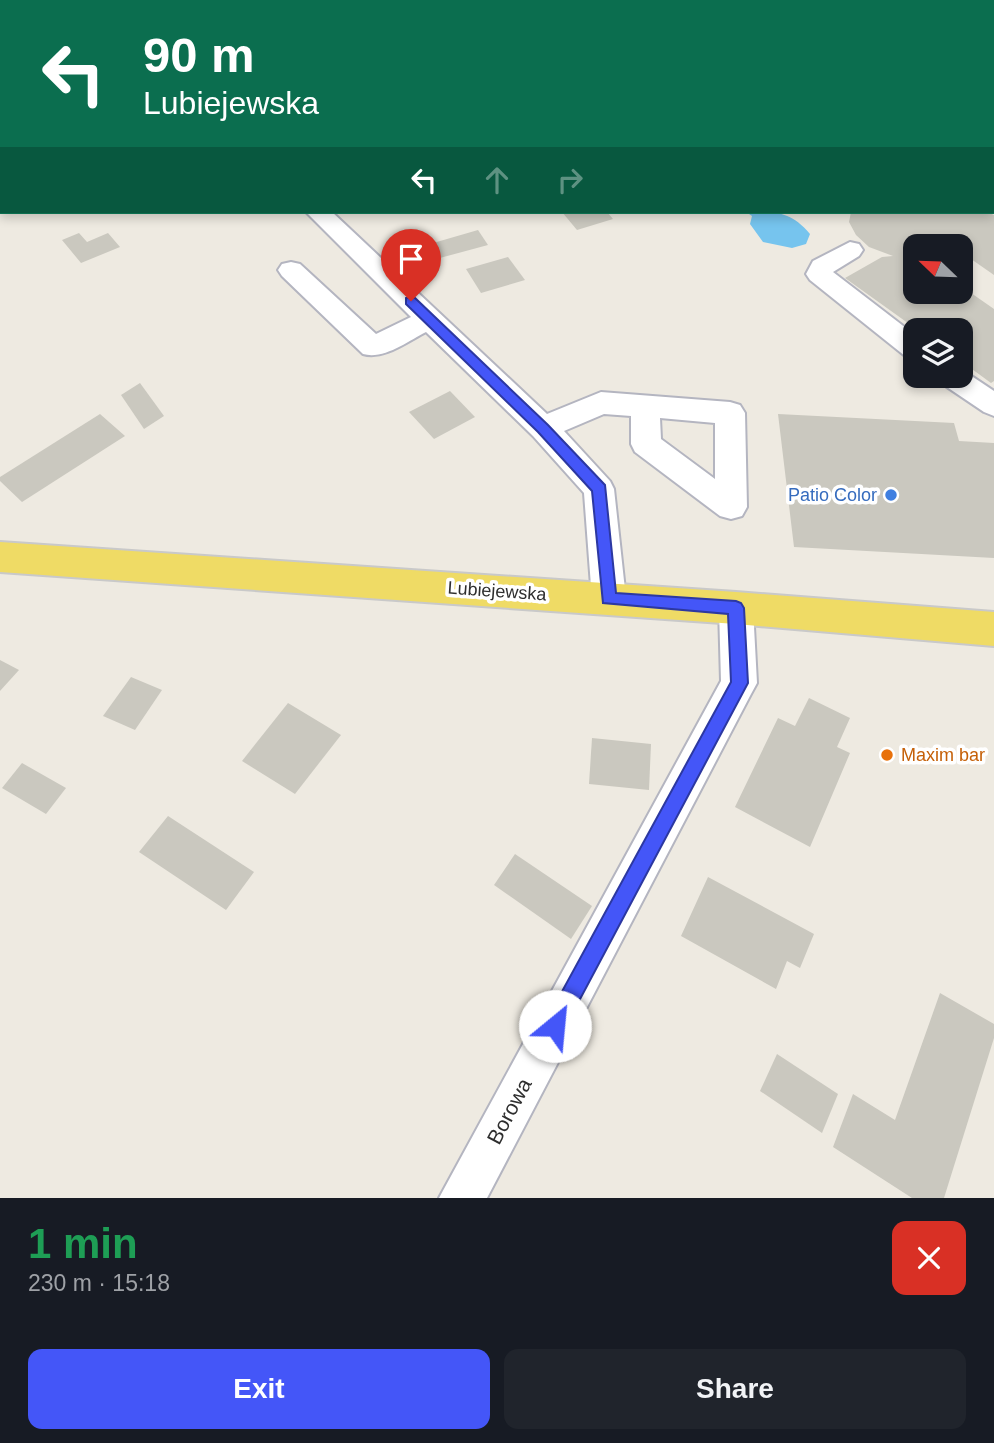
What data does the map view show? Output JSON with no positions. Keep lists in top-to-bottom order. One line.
{"streets":{"main road":["Lubiejewska"],"street":["Borowa"]},"crossings":[["Lubiejewska","Borowa"]],"places":["Patio Color","Maxim bar"],"north":"top left","page":{"turn":["90 m","Lubiejewska"],"heading":["1 min","230 m · 15:18"],"buttons":["Exit","Share"]}}
